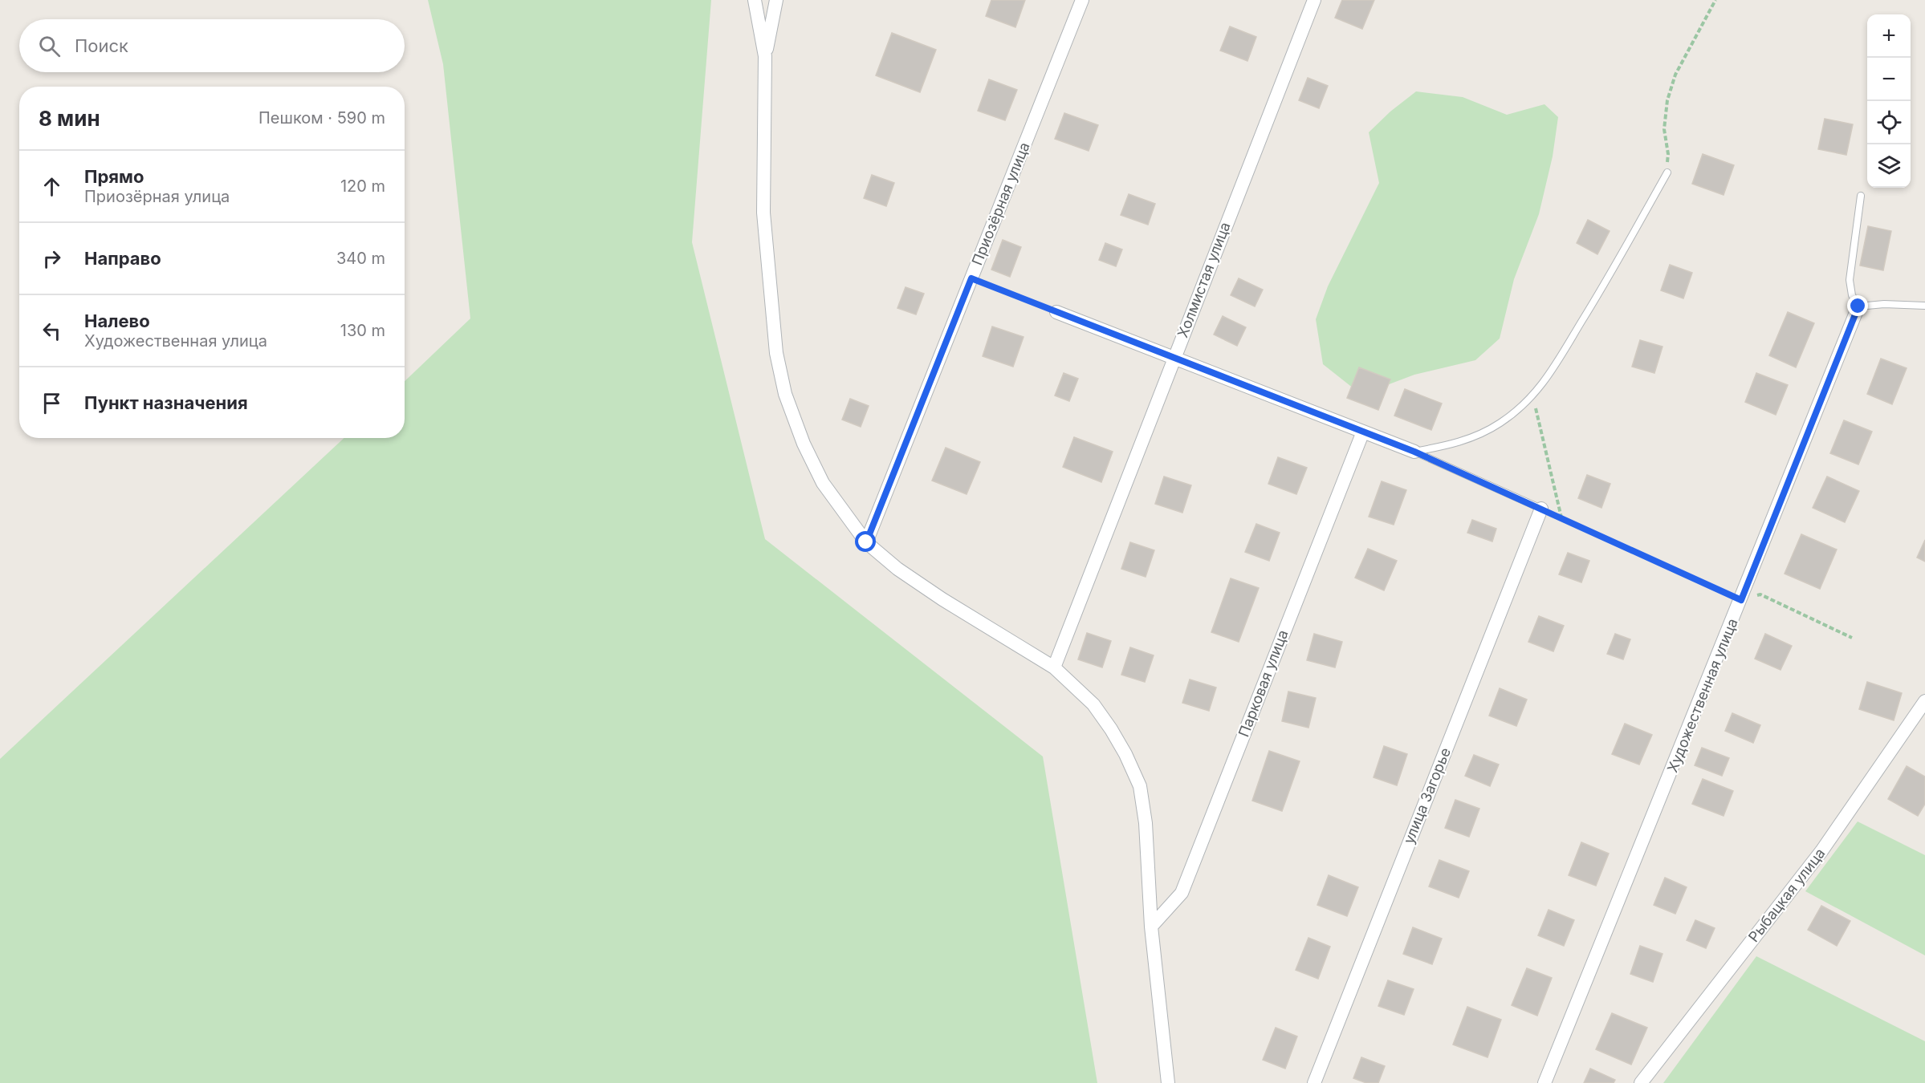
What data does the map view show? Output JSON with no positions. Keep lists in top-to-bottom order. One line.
{"streets":{"street":["Приозёрная улица","Холмистая улица","Парковая улица","Художественная улица","улица Загорье","Рыбацкая улица"]},"page":{"map_buttons":["+","−"],"search":"Поиск","heading":["8 мин","Пешком · 590 m"],"list":[["Прямо","Приозёрная улица","120 m"],["Направо","340 m"],["Налево","Художественная улица","130 m"],"Пункт назначения"]}}
